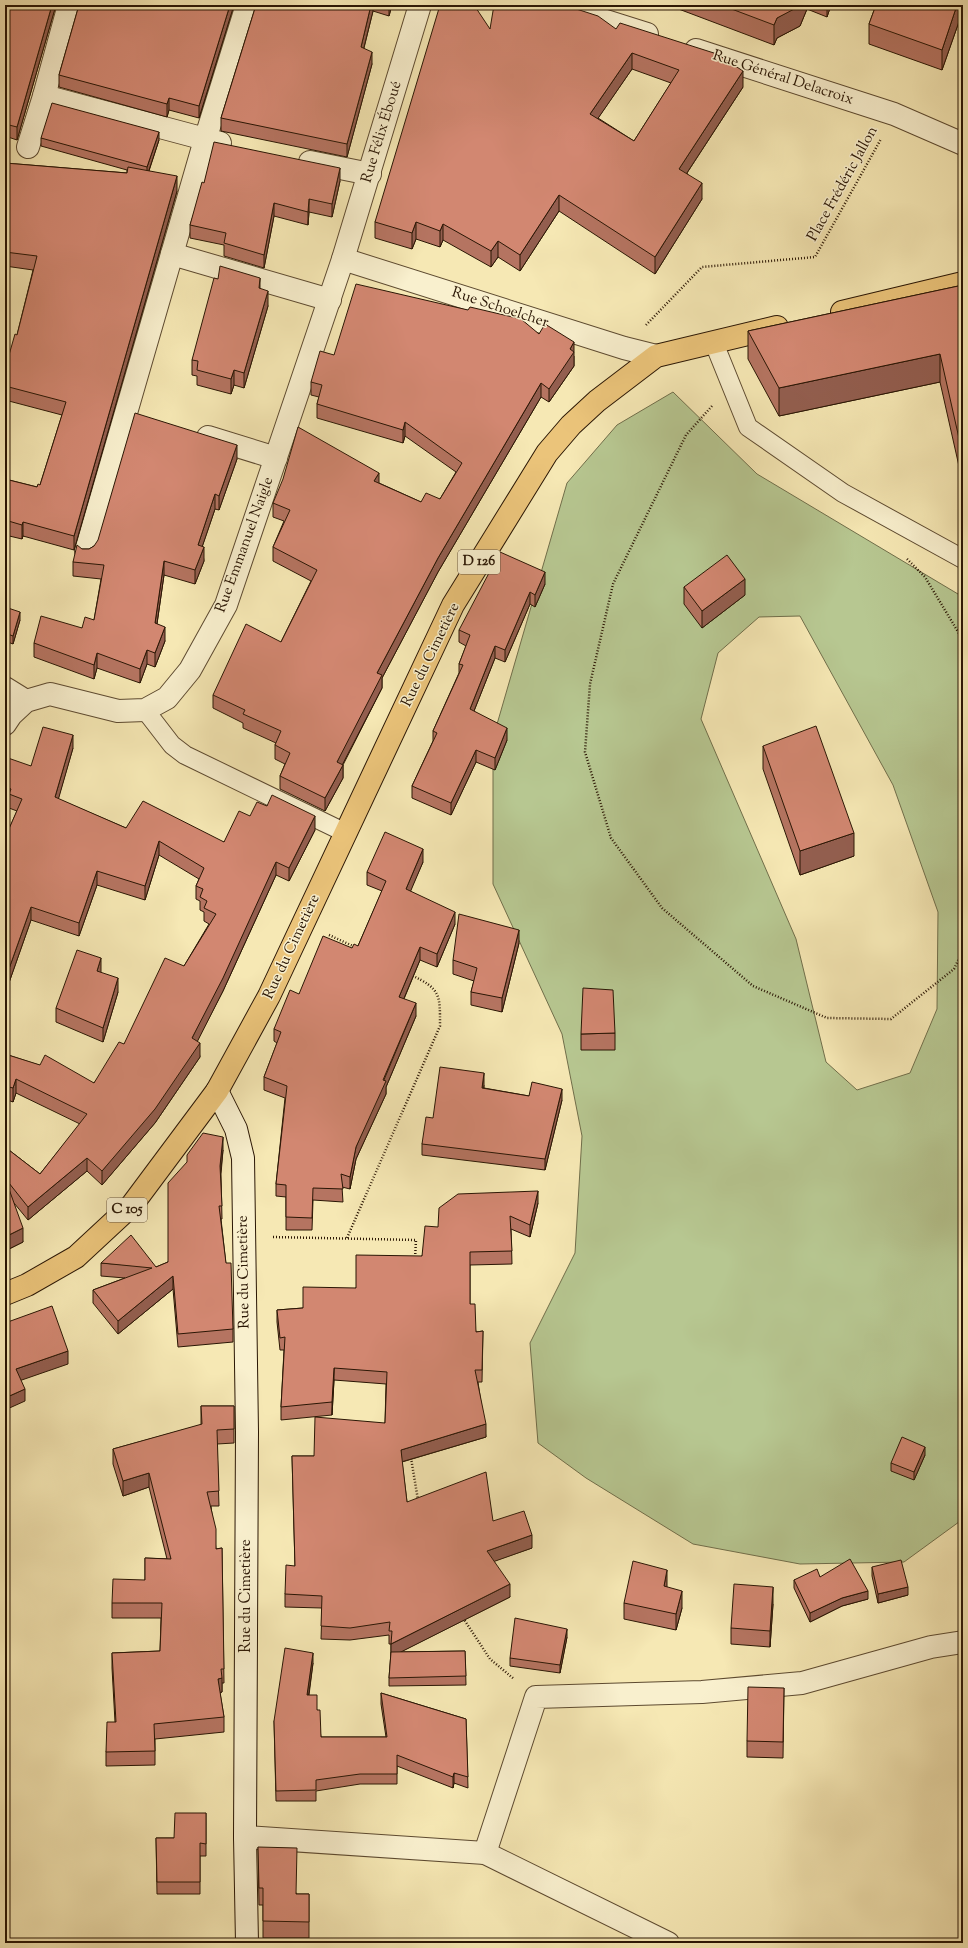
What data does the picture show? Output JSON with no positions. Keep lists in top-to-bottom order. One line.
{"streets":{"main road":["D 126","Rue du Cimetière","C 105"],"street":["Rue Général Delacroix","Rue Félix Éboué","Rue Schoelcher","Rue Emmanuel Naigle"],"path":["Place Frédéric Jallon"]},"crossings":[["Rue Général Delacroix","Place Frédéric Jallon"],["Rue Félix Éboué","Rue Schoelcher"],["Rue Félix Éboué","Rue Emmanuel Naigle"],["Place Frédéric Jallon","Rue Schoelcher"],["Rue Schoelcher","Rue Emmanuel Naigle"],["Rue Schoelcher","Rue du Cimetière"],["Rue du Cimetière","C 105"]]}
